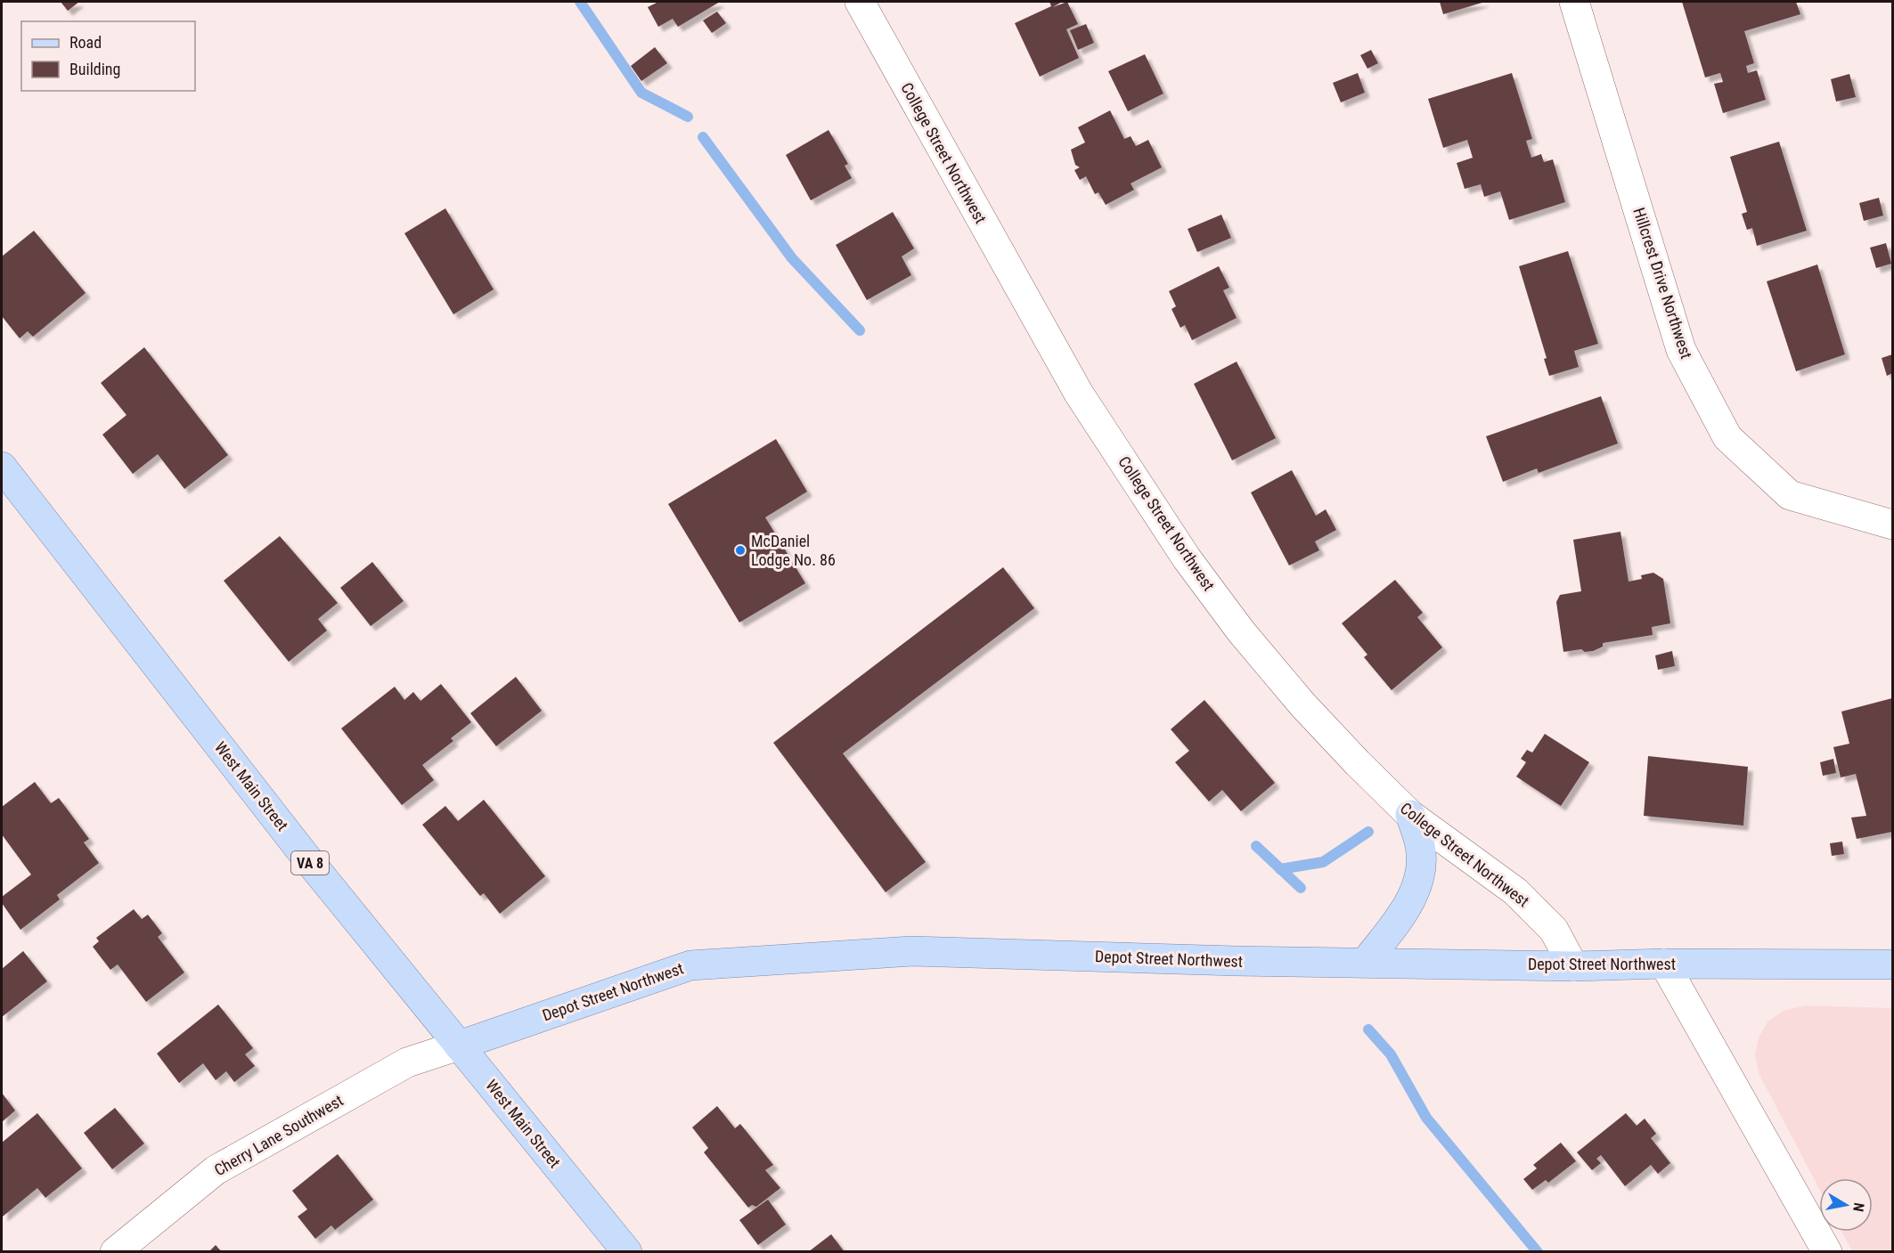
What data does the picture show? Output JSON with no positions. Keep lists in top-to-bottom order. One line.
{"streets":{"main road":["West Main Street","VA 8","Depot Street Northwest"],"street":["College Street Northwest","Hillcrest Drive Northwest","Cherry Lane Southwest"]},"crossings":[["College Street Northwest","Depot Street Northwest"],["West Main Street","Depot Street Northwest"],["West Main Street","Cherry Lane Southwest"],["Depot Street Northwest","Cherry Lane Southwest"]],"places":["McDaniel Lodge No. 86"],"legend":["Road","Building"],"north":"right"}
